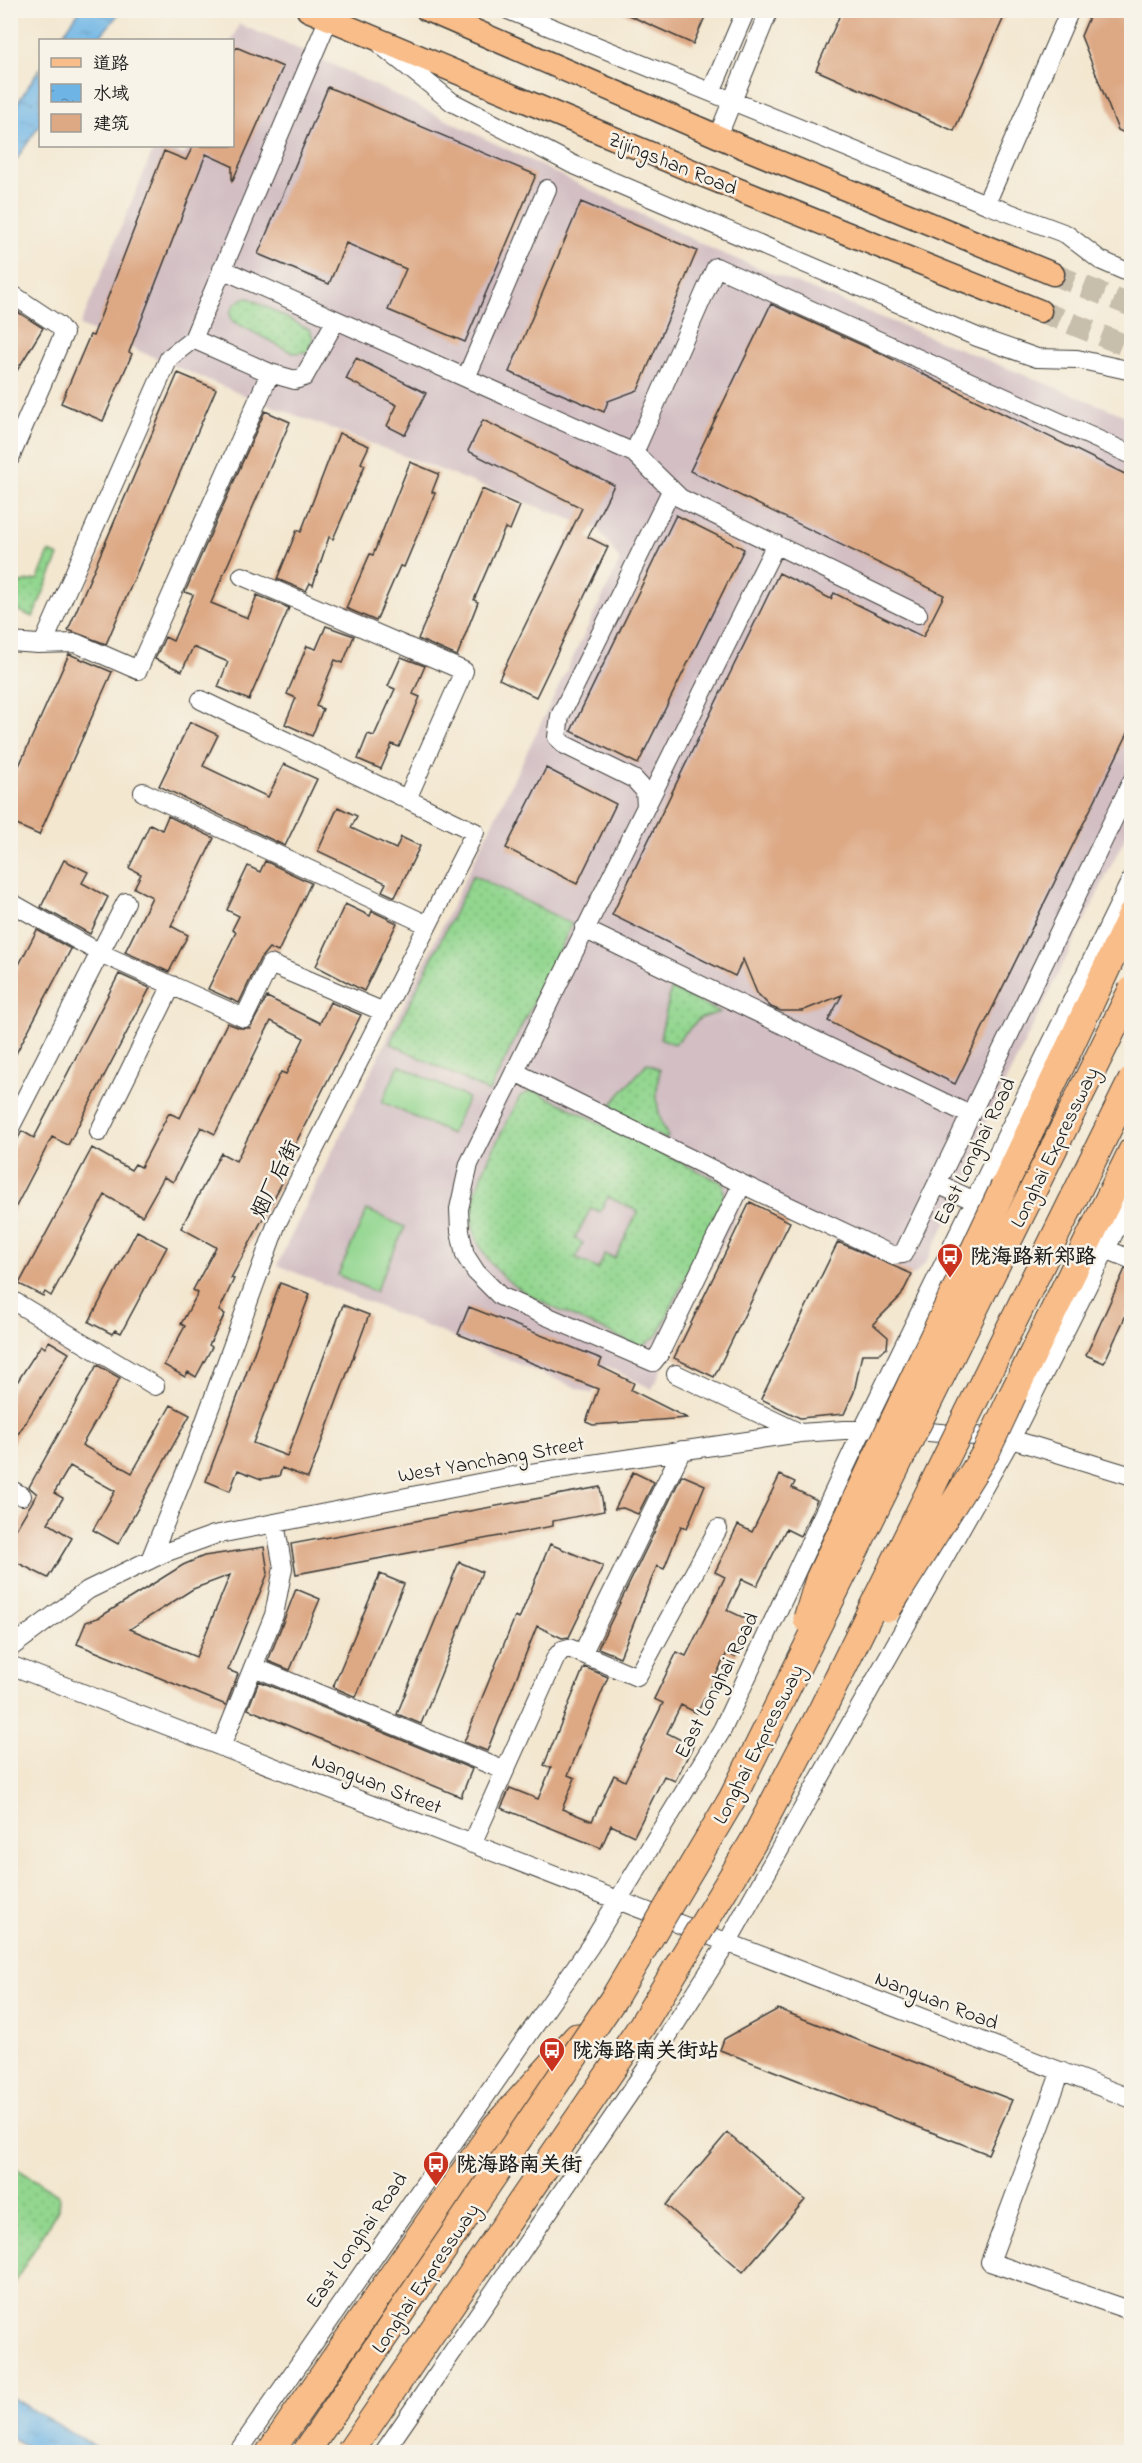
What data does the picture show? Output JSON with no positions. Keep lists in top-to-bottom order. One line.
{"streets":{"highway":["Longhai Expressway"],"main road":["Zijingshan Road"],"street":["East Longhai Road","烟厂后街","West Yanchang Street","Nanguan Street","Nanguan Road"]},"crossings":[["East Longhai Road","West Yanchang Street"],["East Longhai Road","Nanguan Street"],["烟厂后街","West Yanchang Street"],["Nanguan Street","Nanguan Road"]],"places":{"bus stop":["陇海路新郑路","陇海路南关街站","陇海路南关街"]},"legend":["道路","水域","建筑"]}
